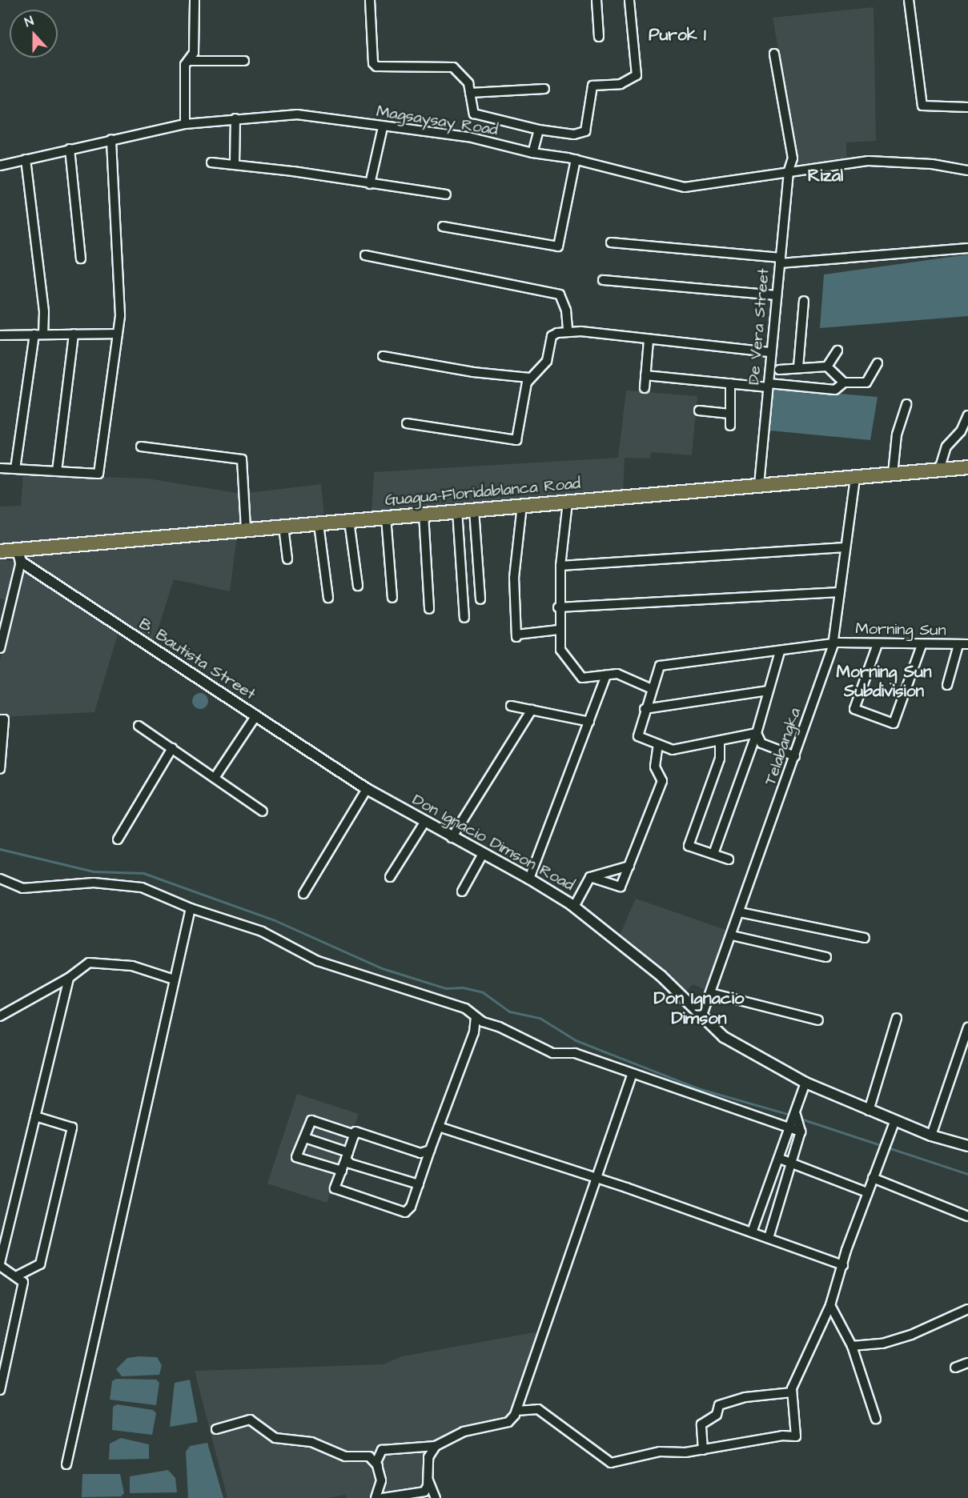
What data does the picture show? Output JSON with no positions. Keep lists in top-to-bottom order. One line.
{"streets":{"main road":["Guagua-Floridablanca Road"],"street":["Magsaysay Road","De Vera Street","Morning Sun","B. Bautista Street","Telabangka","Don Ignacio Dimson Road"]},"crossings":[["Magsaysay Road","De Vera Street"],["De Vera Street","Guagua-Floridablanca Road"],["Guagua-Floridablanca Road","B. Bautista Street"],["Guagua-Floridablanca Road","Telabangka"],["Morning Sun","Telabangka"],["B. Bautista Street","Don Ignacio Dimson Road"],["Telabangka","Don Ignacio Dimson Road"]],"districts":["Purok 1","Rizal","Morning Sun Subdivision","Don Ignacio Dimson"],"north":"top"}
